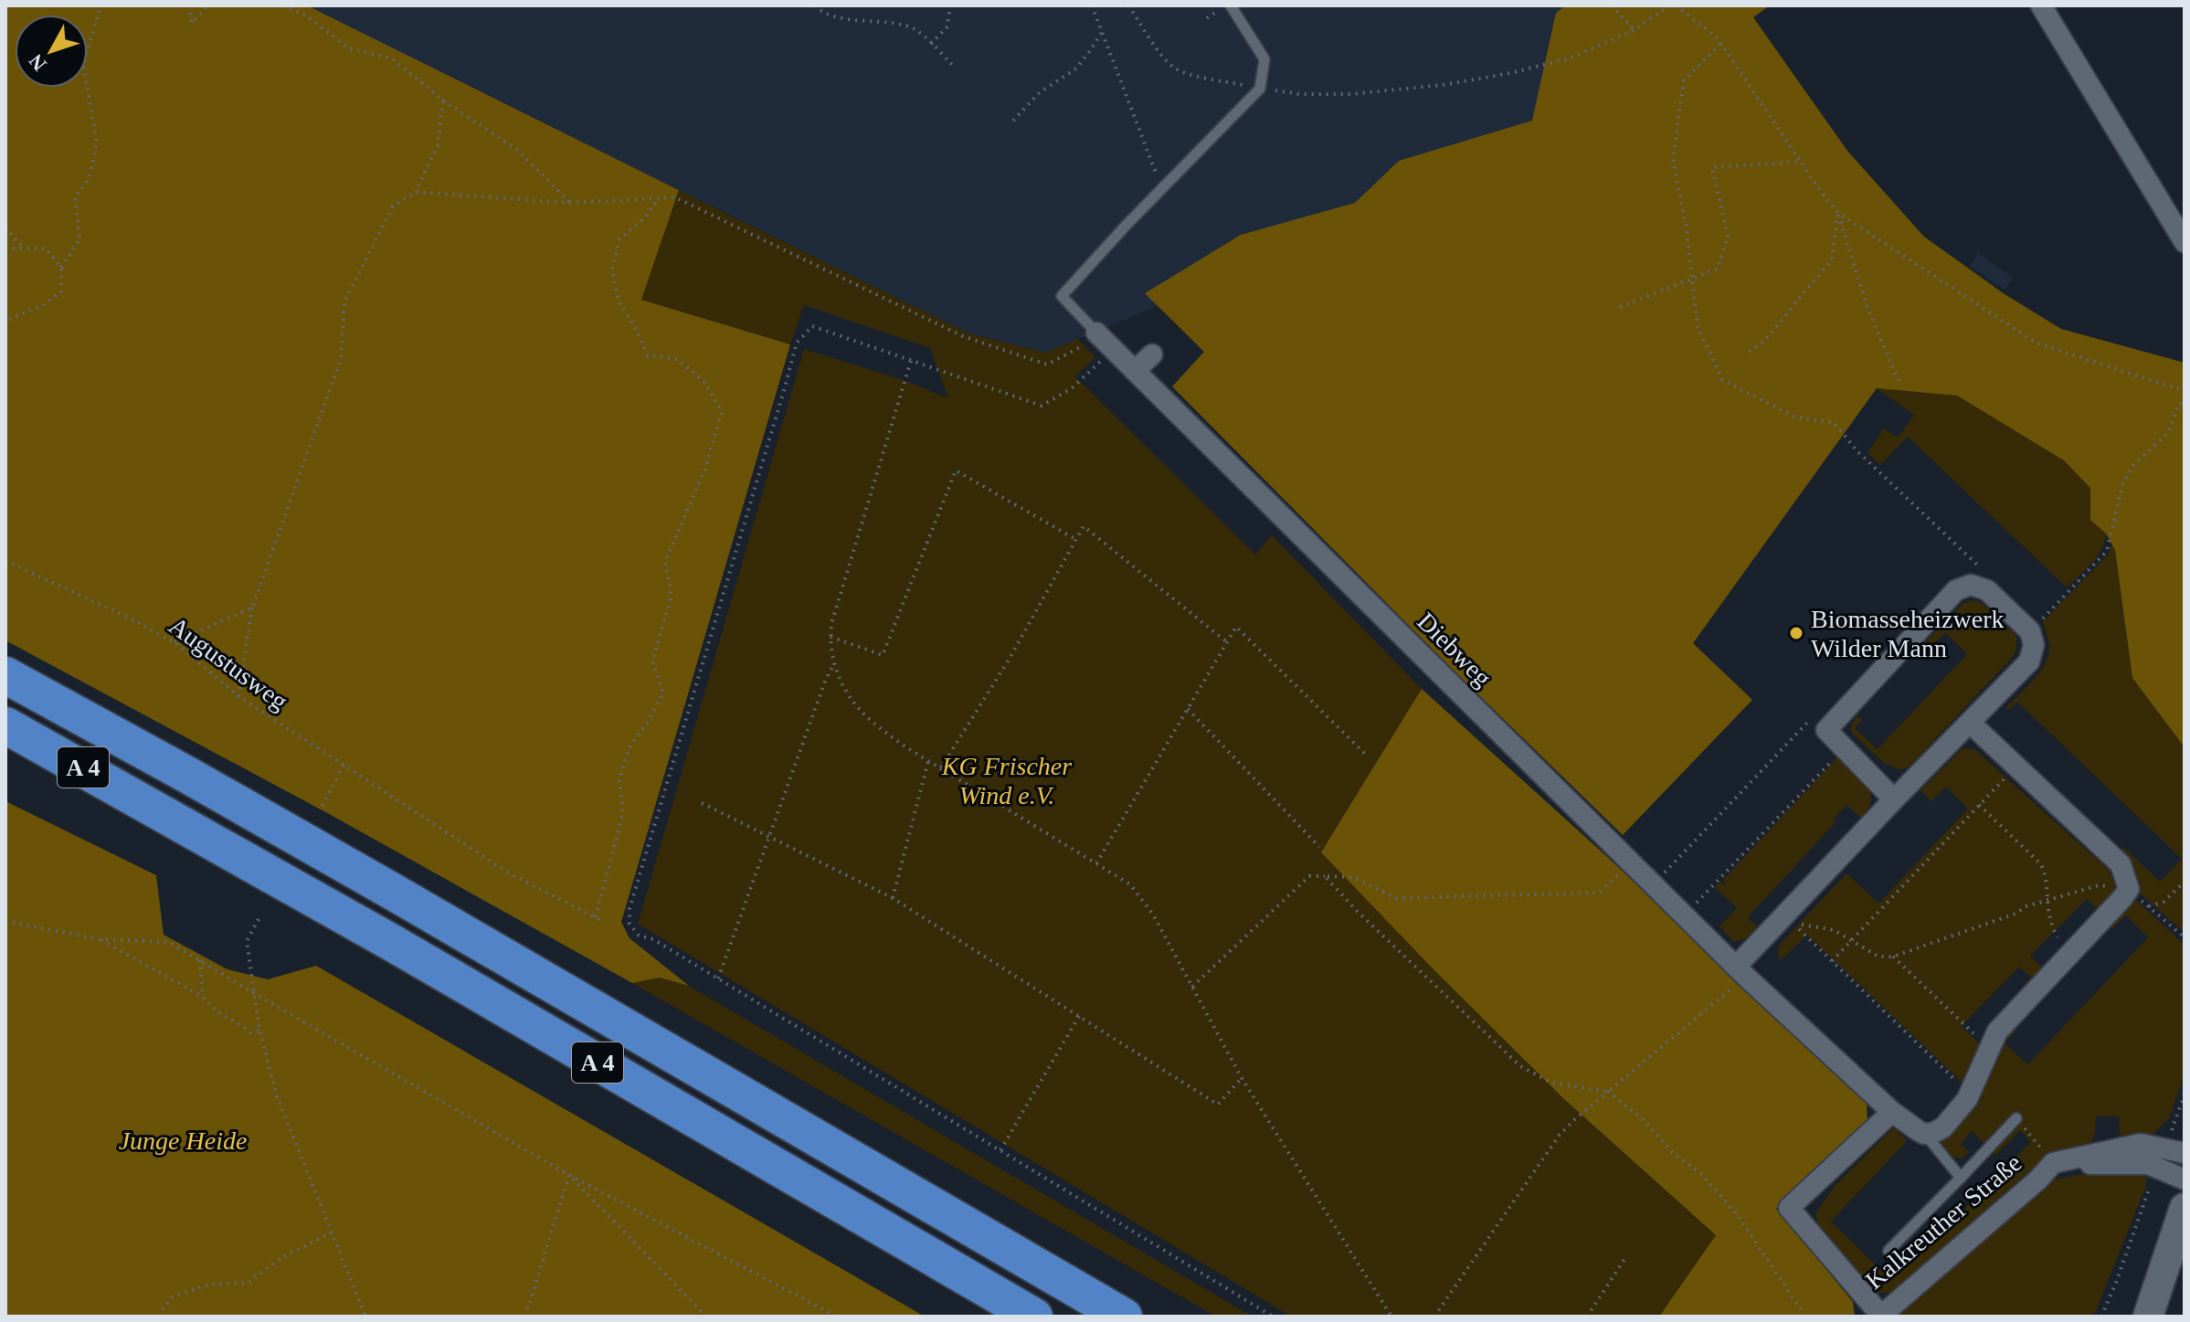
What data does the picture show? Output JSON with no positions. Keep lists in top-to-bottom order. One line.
{"streets":{"highway":["A 4"],"street":["Diebweg","Kalkreuther Straße"],"path":["Augustusweg"]},"parks":["KG Frischer Wind e.V.","Junge Heide"],"places":["Biomasseheizwerk Wilder Mann"],"north":"bottom left"}
